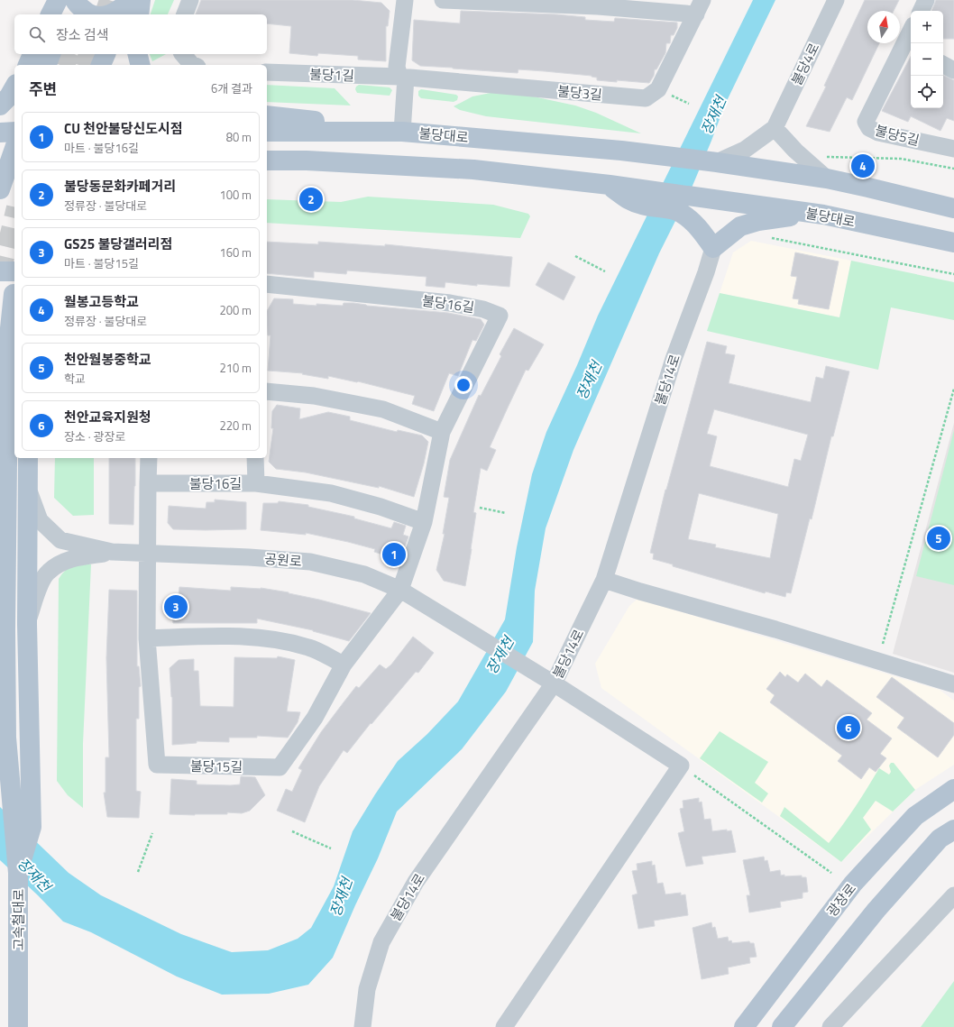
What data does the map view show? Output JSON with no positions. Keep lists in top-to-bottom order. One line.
{"streets":{"main road":["불당대로","광장로","고속철대로"],"street":["불당4로","불당1길","불당3길","불당5길","불당16길","불당14로","공원로","불당15길"]},"crossings":[["불당1길","불당3길"],["불당16길","공원로"],["불당16길","불당15길"],["불당14로","공원로"],["공원로","불당15길"]],"water":["장재천"],"north":"top","page":{"map_buttons":["+","−"],"search":"장소 검색","heading":["주변","6개 결과"],"list":[{"mark":"1","name":"CU 천안불당신도시점","note":"마트 · 불당16길","value":"80 m"},{"mark":"2","name":"불당동문화카페거리","note":"정류장 · 불당대로","value":"100 m"},{"mark":"3","name":"GS25 불당갤러리점","note":"마트 · 불당15길","value":"160 m"},{"mark":"4","name":"월봉고등학교","note":"정류장 · 불당대로","value":"200 m"},{"mark":"5","name":"천안월봉중학교","note":"학교","value":"210 m"},{"mark":"6","name":"천안교육지원청","note":"장소 · 광장로","value":"220 m"}],"pins":["4","2","5","1","3","6"]}}
